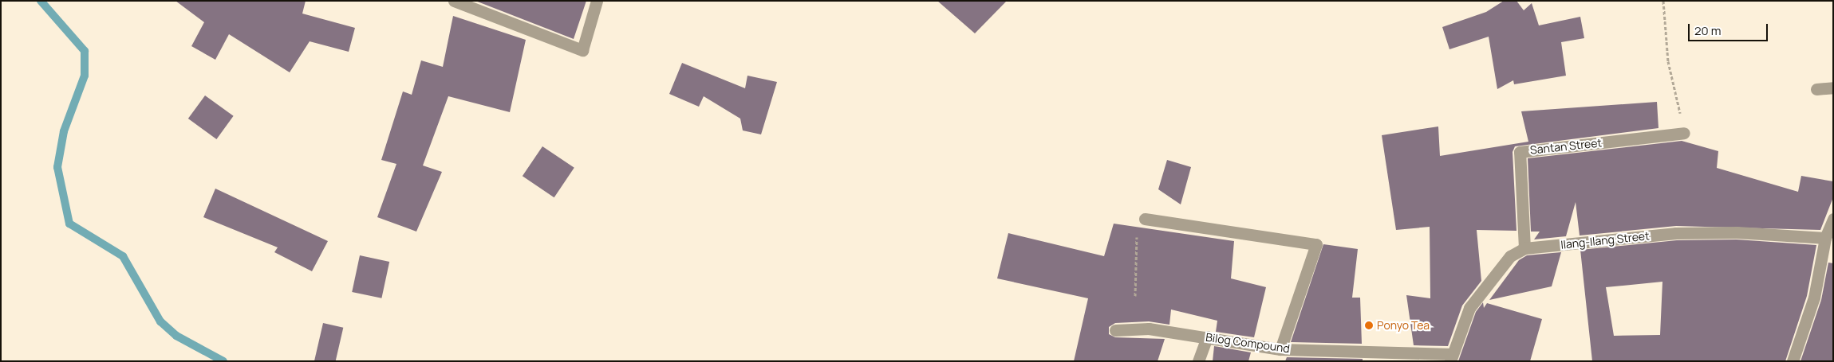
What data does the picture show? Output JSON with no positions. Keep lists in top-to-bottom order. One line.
{"streets":{"street":["Santan Street","Ilang-Ilang Street","Bilog Compound"]},"crossings":[["Santan Street","Ilang-Ilang Street"],["Ilang-Ilang Street","Bilog Compound"]],"places":["Ponyo Tea"],"scale_bar":"20 m"}
